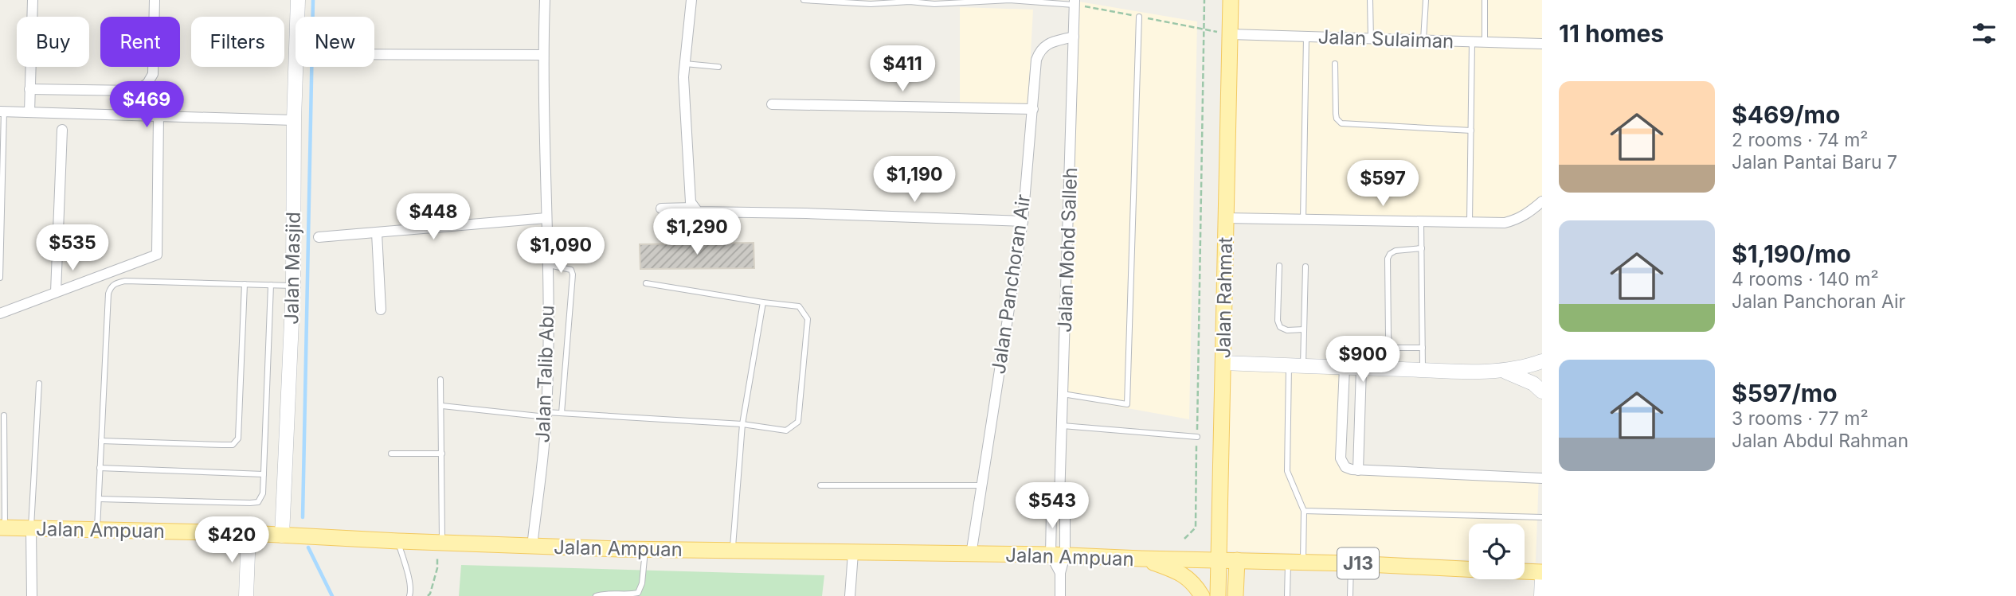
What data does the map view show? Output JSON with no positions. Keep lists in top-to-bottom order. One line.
{"streets":{"main road":["Jalan Rahmat","Jalan Ampuan","J13"],"street":["Jalan Sulaiman","Jalan Mohd Salleh","Jalan Masjid","Jalan Panchoran Air","Jalan Talib Abu"]},"crossings":[["Jalan Sulaiman","Jalan Rahmat"],["Jalan Mohd Salleh","Jalan Panchoran Air"],["Jalan Masjid","Jalan Ampuan"],["Jalan Panchoran Air","Jalan Ampuan"],["Jalan Rahmat","Jalan Ampuan"],["Jalan Talib Abu","Jalan Ampuan"],["Jalan Ampuan","J13"]],"page":{"heading":"11 homes","chip":["Buy","Rent","Filters","New"],"price":["$411","$469","$1,190","$597","$448","$1,290","$535","$1,090","$900","$543","$420"],"list":[{"name":"$469/mo","note":"2 rooms · 74 m² · Jalan Pantai Baru 7"},{"name":"$1,190/mo","note":"4 rooms · 140 m² · Jalan Panchoran Air"},{"name":"$597/mo","note":"3 rooms · 77 m² · Jalan Abdul Rahman"}]}}
